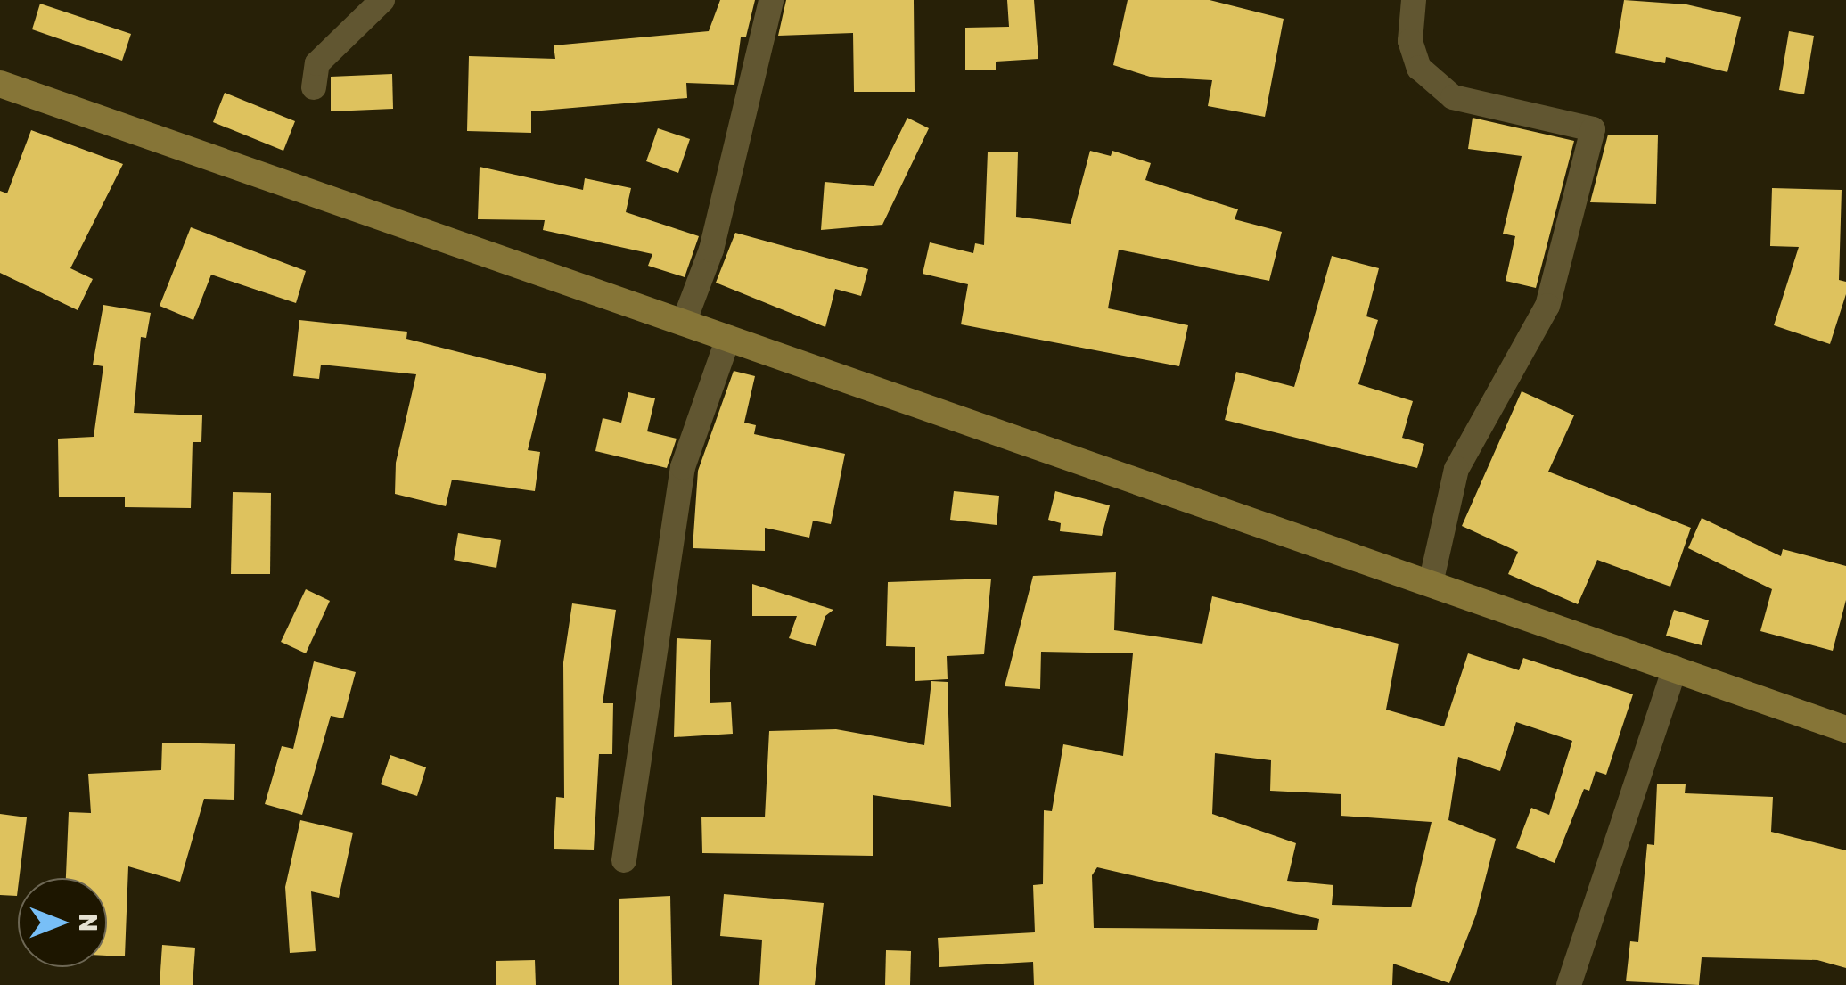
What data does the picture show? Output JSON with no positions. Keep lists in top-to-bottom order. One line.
{"north":"right"}
